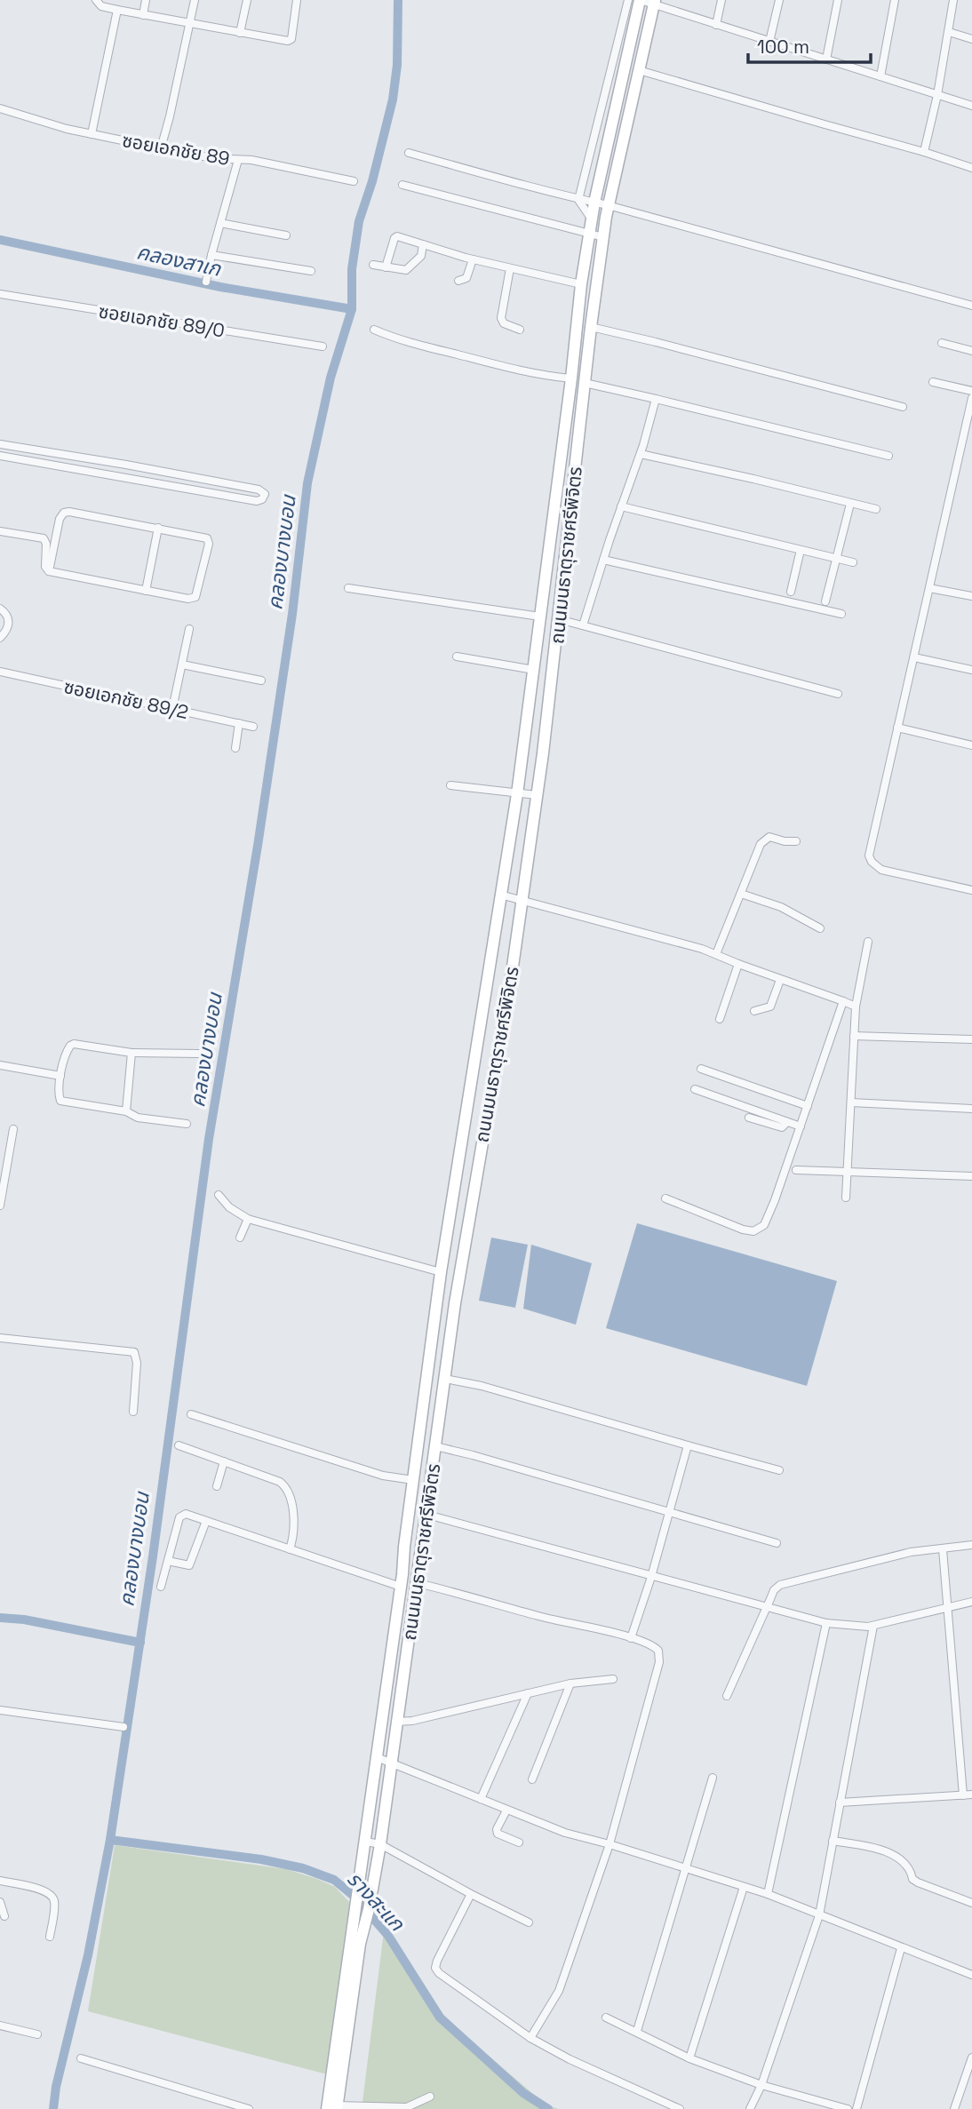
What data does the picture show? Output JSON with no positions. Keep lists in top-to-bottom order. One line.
{"streets":{"street":["ซอยเอกชัย 89","ซอยเอกชัย 89/0","ถนนมนธาตุราชศรีพิจิตร","ซอยเอกชัย 89/2"]},"water":["คลองสาเก","คลองบางบอน","รางสะแก"],"scale_bar":"100 m"}
